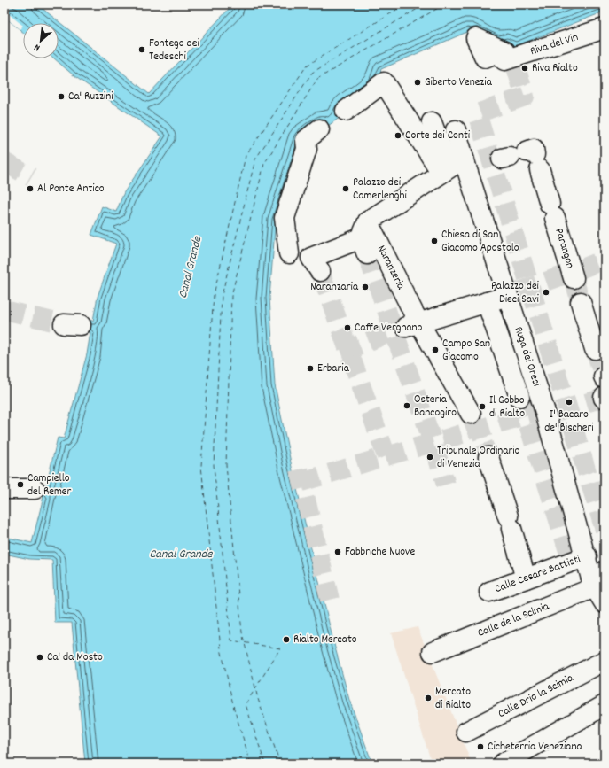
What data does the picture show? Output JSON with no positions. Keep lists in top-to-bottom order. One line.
{"streets":{"street":["Riva del Vin","Parangon","Naranzeria","Ruga dei Oresi","Calle Cesare Battisti","Calle de la Scimia","Calle Drio la Scimia"]},"crossings":[["Ruga dei Oresi","Calle Cesare Battisti"],["Ruga dei Oresi","Calle de la Scimia"]],"water":["Canal Grande"],"places":["Fontego dei Tedeschi","Riva Rialto","Giberto Venezia","Ca' Ruzzini","Corte dei Conti","Al Ponte Antico","Palazzo dei Camerlenghi","Chiesa di San Giacomo Apostolo","Naranzaria","Palazzo dei Dieci Savi","Caffe Vergnano","Campo San Giacomo","Erbaria","I' Bacaro de' Bischeri","Osteria Bancogiro","Il Gobbo di Rialto","Tribunale Ordinario di Venezia","Campiello del Remer","Fabbriche Nuove","Rialto Mercato","Ca' da Mosto","Mercato di Rialto","Cicheterria Veneziana"],"north":"bottom left"}
